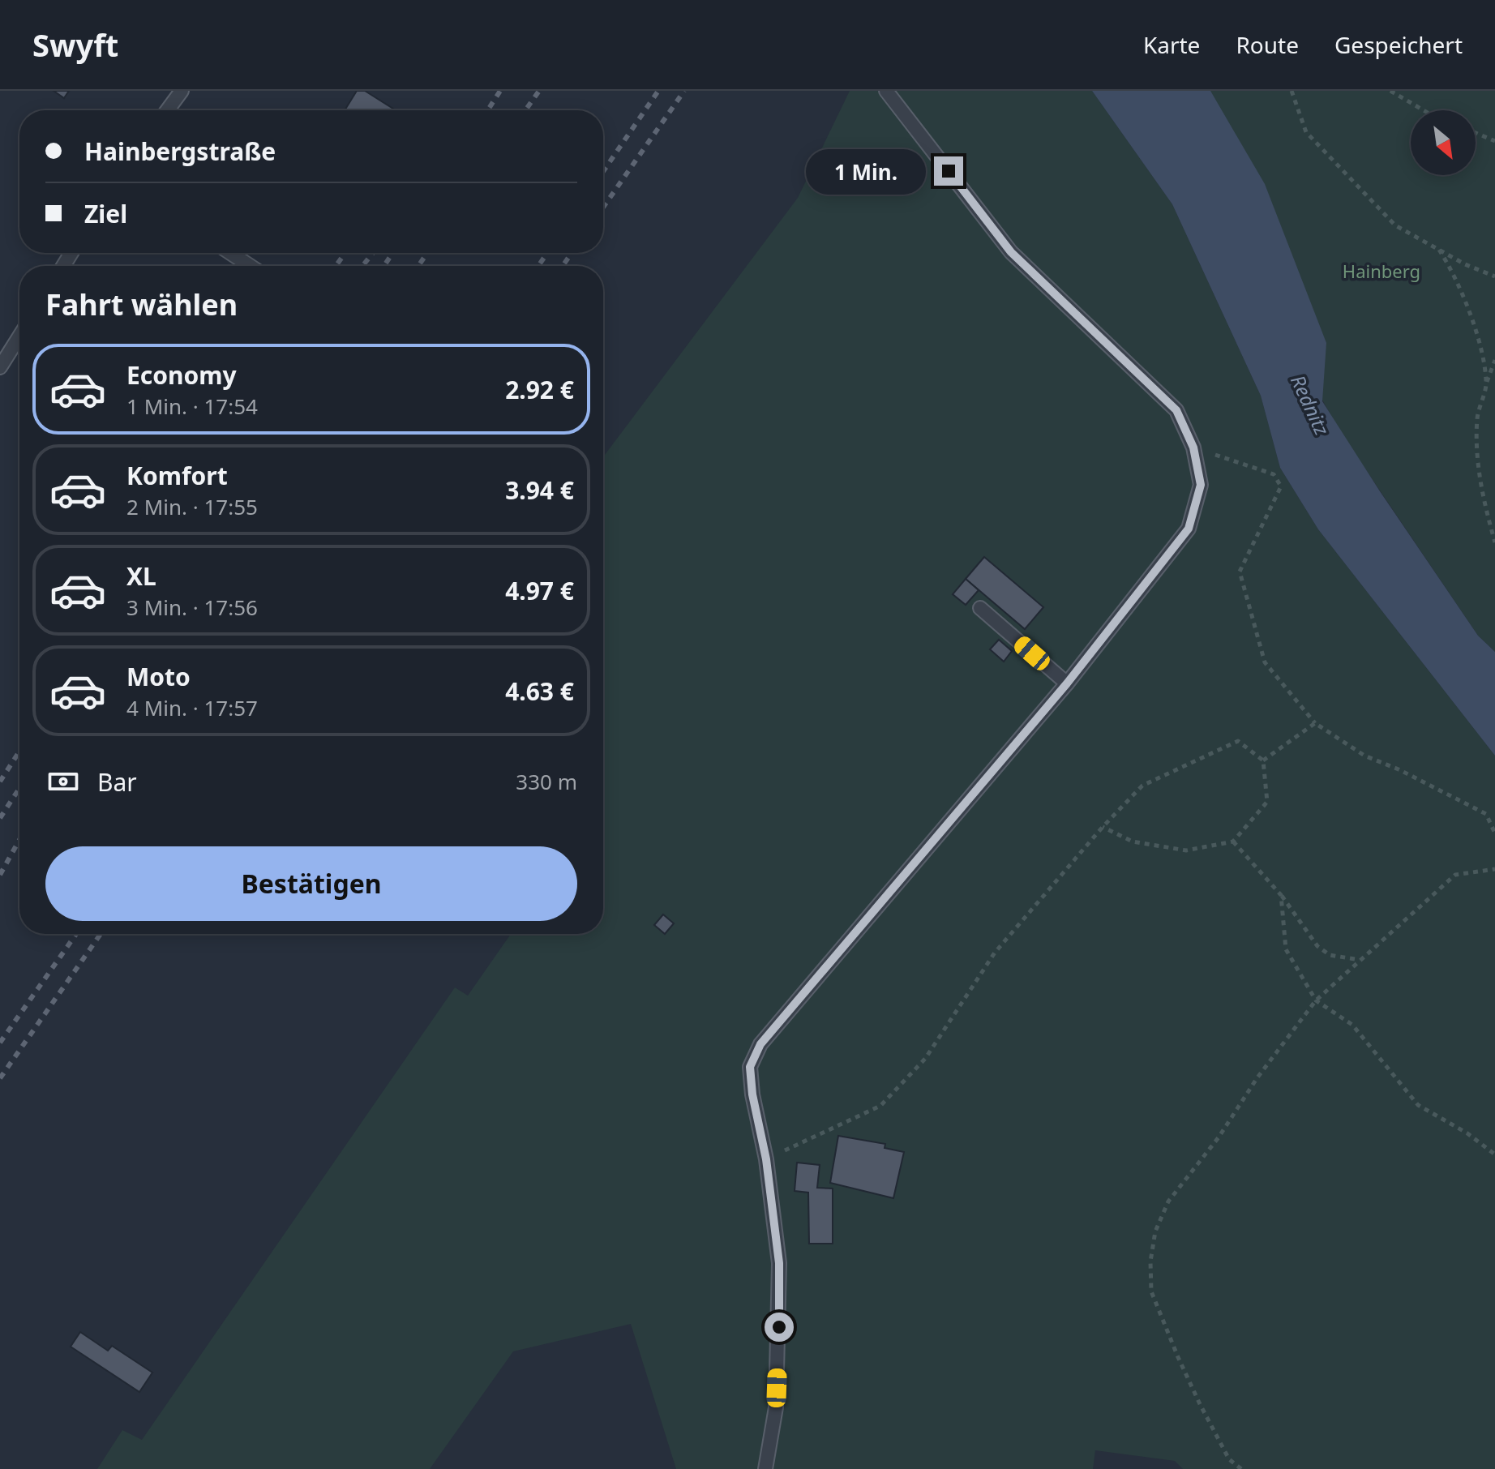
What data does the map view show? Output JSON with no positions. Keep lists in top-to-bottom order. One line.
{"water":["Rednitz"],"parks":["Hainberg"],"north":"bottom right","page":{"header":"Swyft","nav":["Karte","Route","Gespeichert"],"banner":["Hainbergstraße","Ziel"],"bubble":"1 Min.","heading":"Fahrt wählen","list":[{"name":"Economy","note":"1 Min. · 17:54","value":"2.92 €"},{"name":"Komfort","note":"2 Min. · 17:55","value":"3.94 €"},{"name":"XL","note":"3 Min. · 17:56","value":"4.97 €"},{"name":"Moto","note":"4 Min. · 17:57","value":"4.63 €"}],"pay":["Bar","330 m"],"buttons":"Bestätigen"}}
